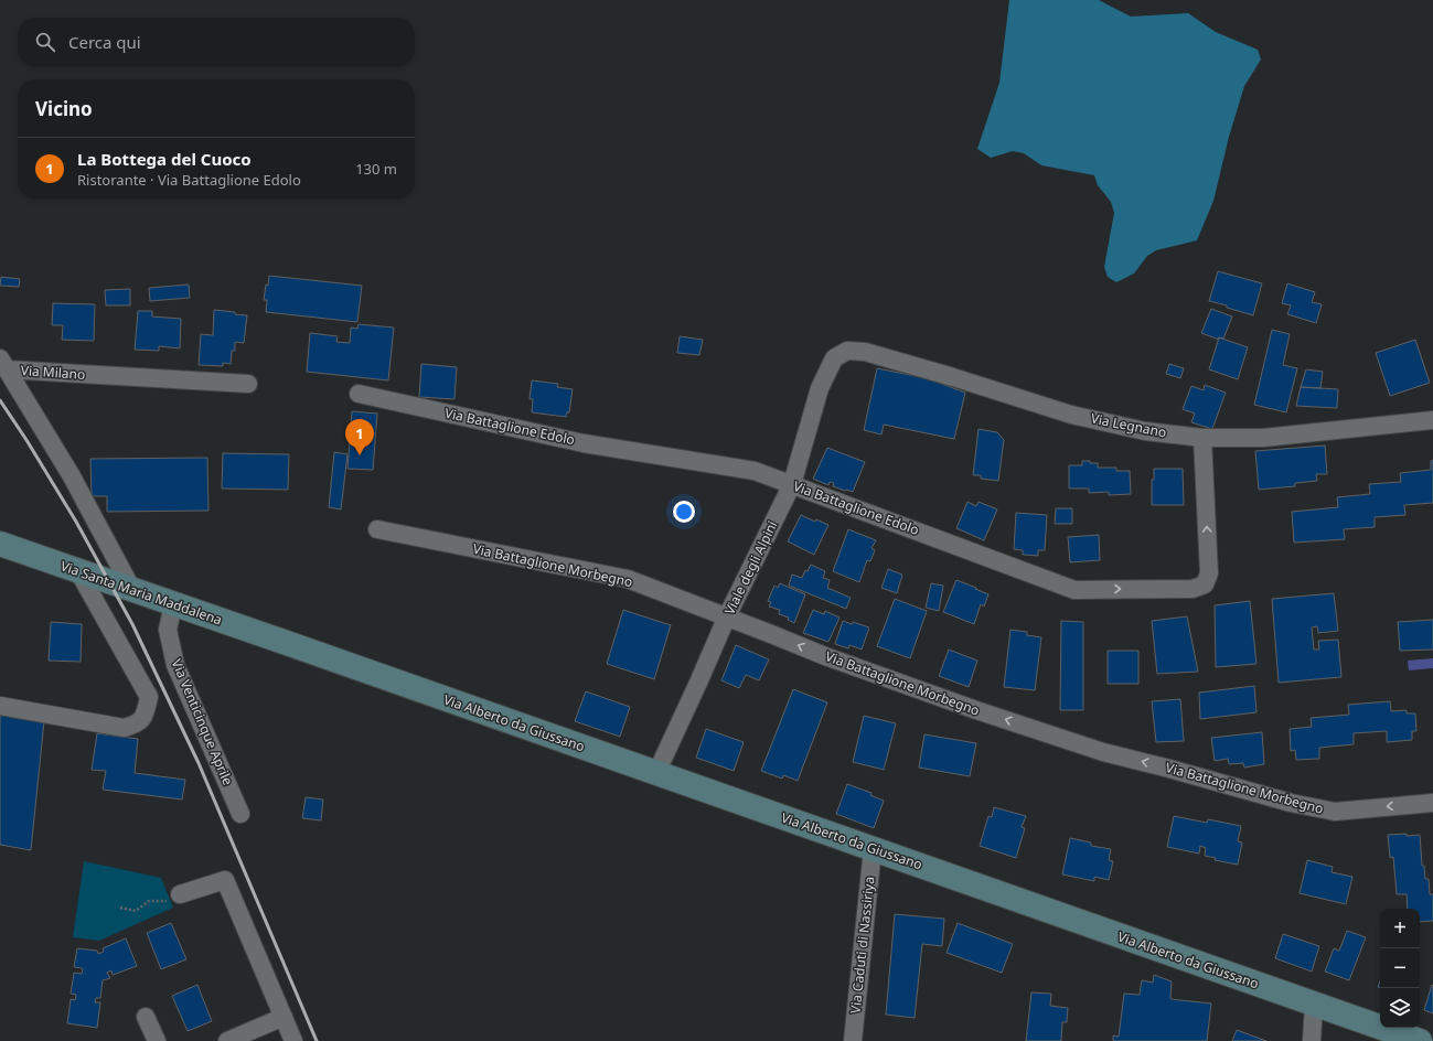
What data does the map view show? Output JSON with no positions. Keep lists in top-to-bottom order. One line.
{"streets":{"street":["Via Milano","Via Legnano","Via Battaglione Edolo","Via Battaglione Morbegno","Viale degli Alpini","Via Santa Maria Maddalena","Via Venticinque Aprile","Via Alberto da Giussano","Via Caduti di Nassiriya"]},"crossings":[["Via Milano","Via Santa Maria Maddalena"],["Via Legnano","Via Battaglione Edolo"],["Via Legnano","Viale degli Alpini"],["Via Battaglione Edolo","Viale degli Alpini"],["Via Battaglione Morbegno","Viale degli Alpini"],["Viale degli Alpini","Via Alberto da Giussano"],["Via Santa Maria Maddalena","Via Venticinque Aprile"],["Via Santa Maria Maddalena","Via Alberto da Giussano"],["Via Alberto da Giussano","Via Caduti di Nassiriya"]],"one_way":["Via Battaglione Morbegno"],"page":{"search":"Cerca qui","heading":"Vicino","list":[{"mark":"1","name":"La Bottega del Cuoco","note":"Ristorante · Via Battaglione Edolo","value":"130 m"}],"pins":"1","map_buttons":["+","−"]}}
